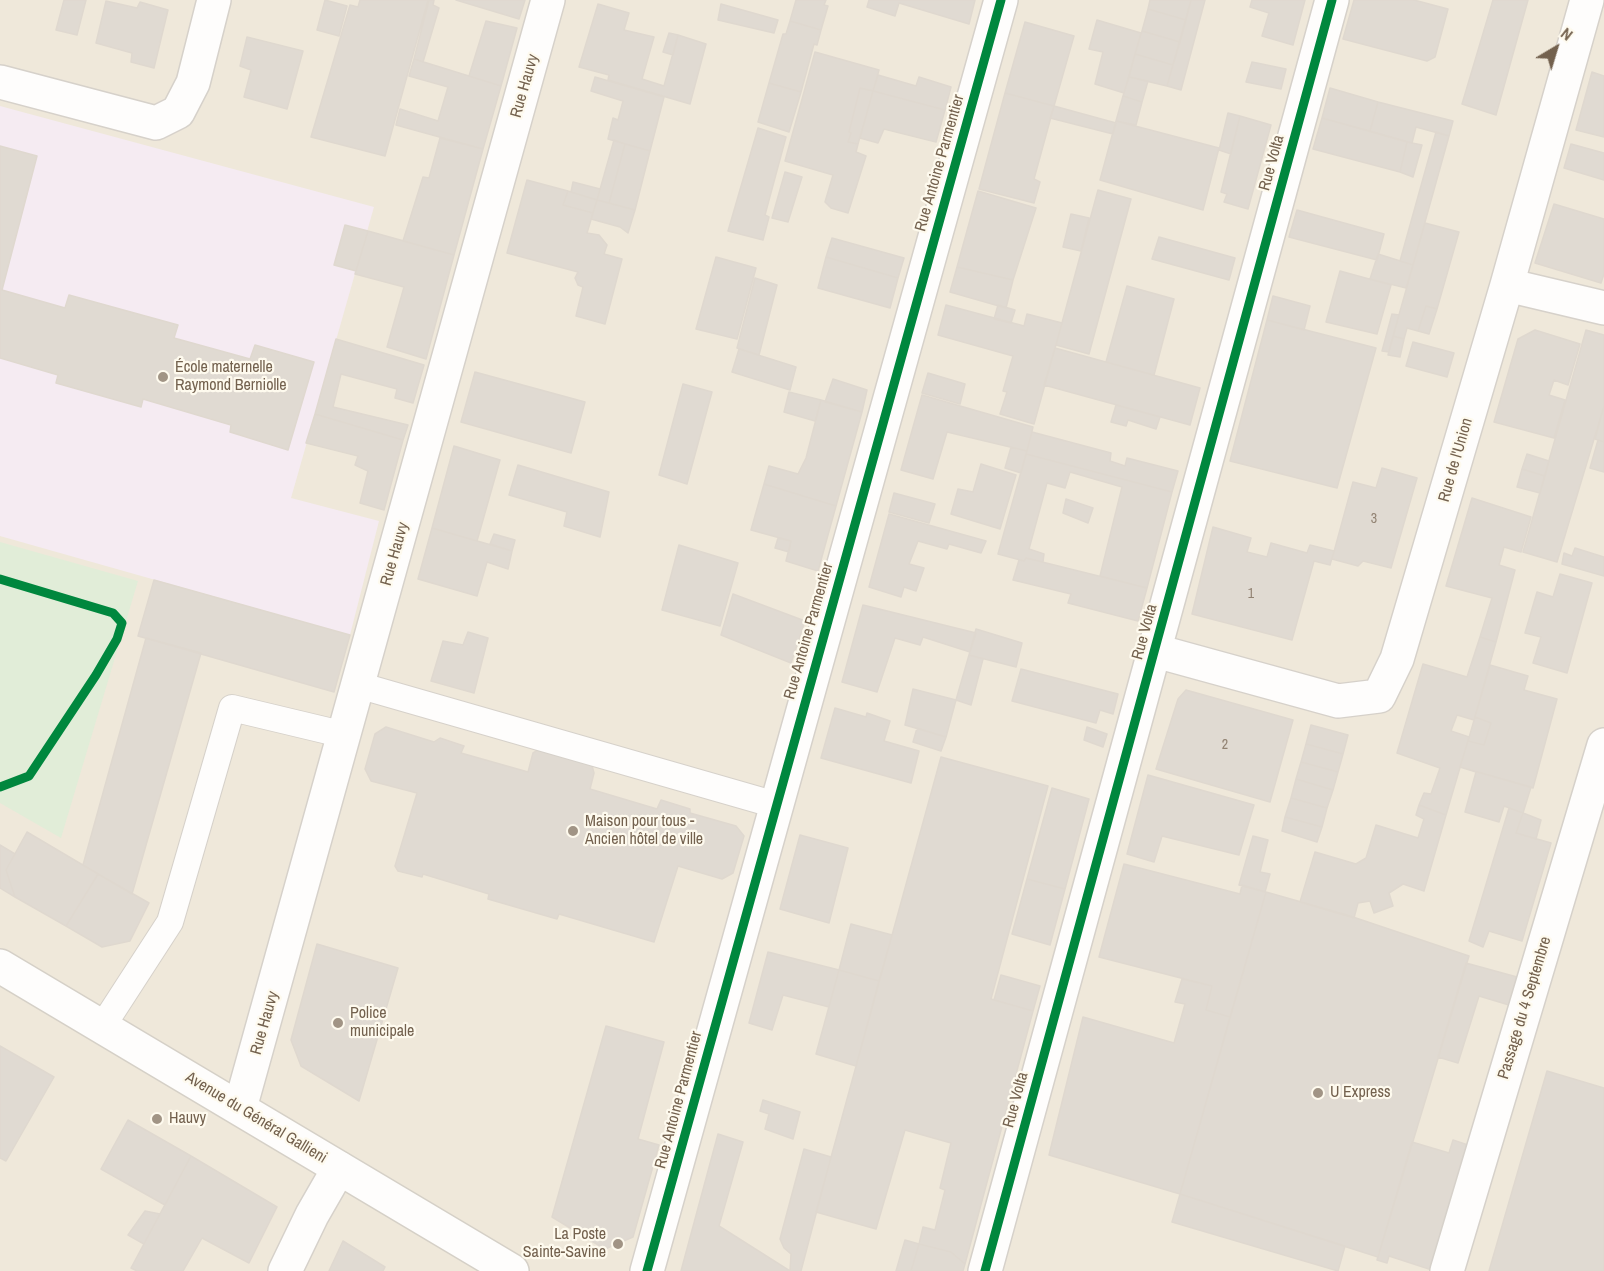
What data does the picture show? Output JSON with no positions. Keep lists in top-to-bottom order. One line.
{"streets":{"street":["Rue Hauvy","Rue Antoine Parmentier","Rue Volta","Rue de l'Union","Passage du 4 Septembre","Avenue du Général Gallieni"]},"crossings":[["Rue Hauvy","Avenue du Général Gallieni"],["Rue Volta","Rue de l'Union"]],"places":["École maternelle Raymond Berniolle","Maison pour tous - Ancien hôtel de ville","Police municipale","U Express","Hauvy","La Poste Sainte-Savine"],"house_numbers":["3","1","2"],"north":"top right"}
